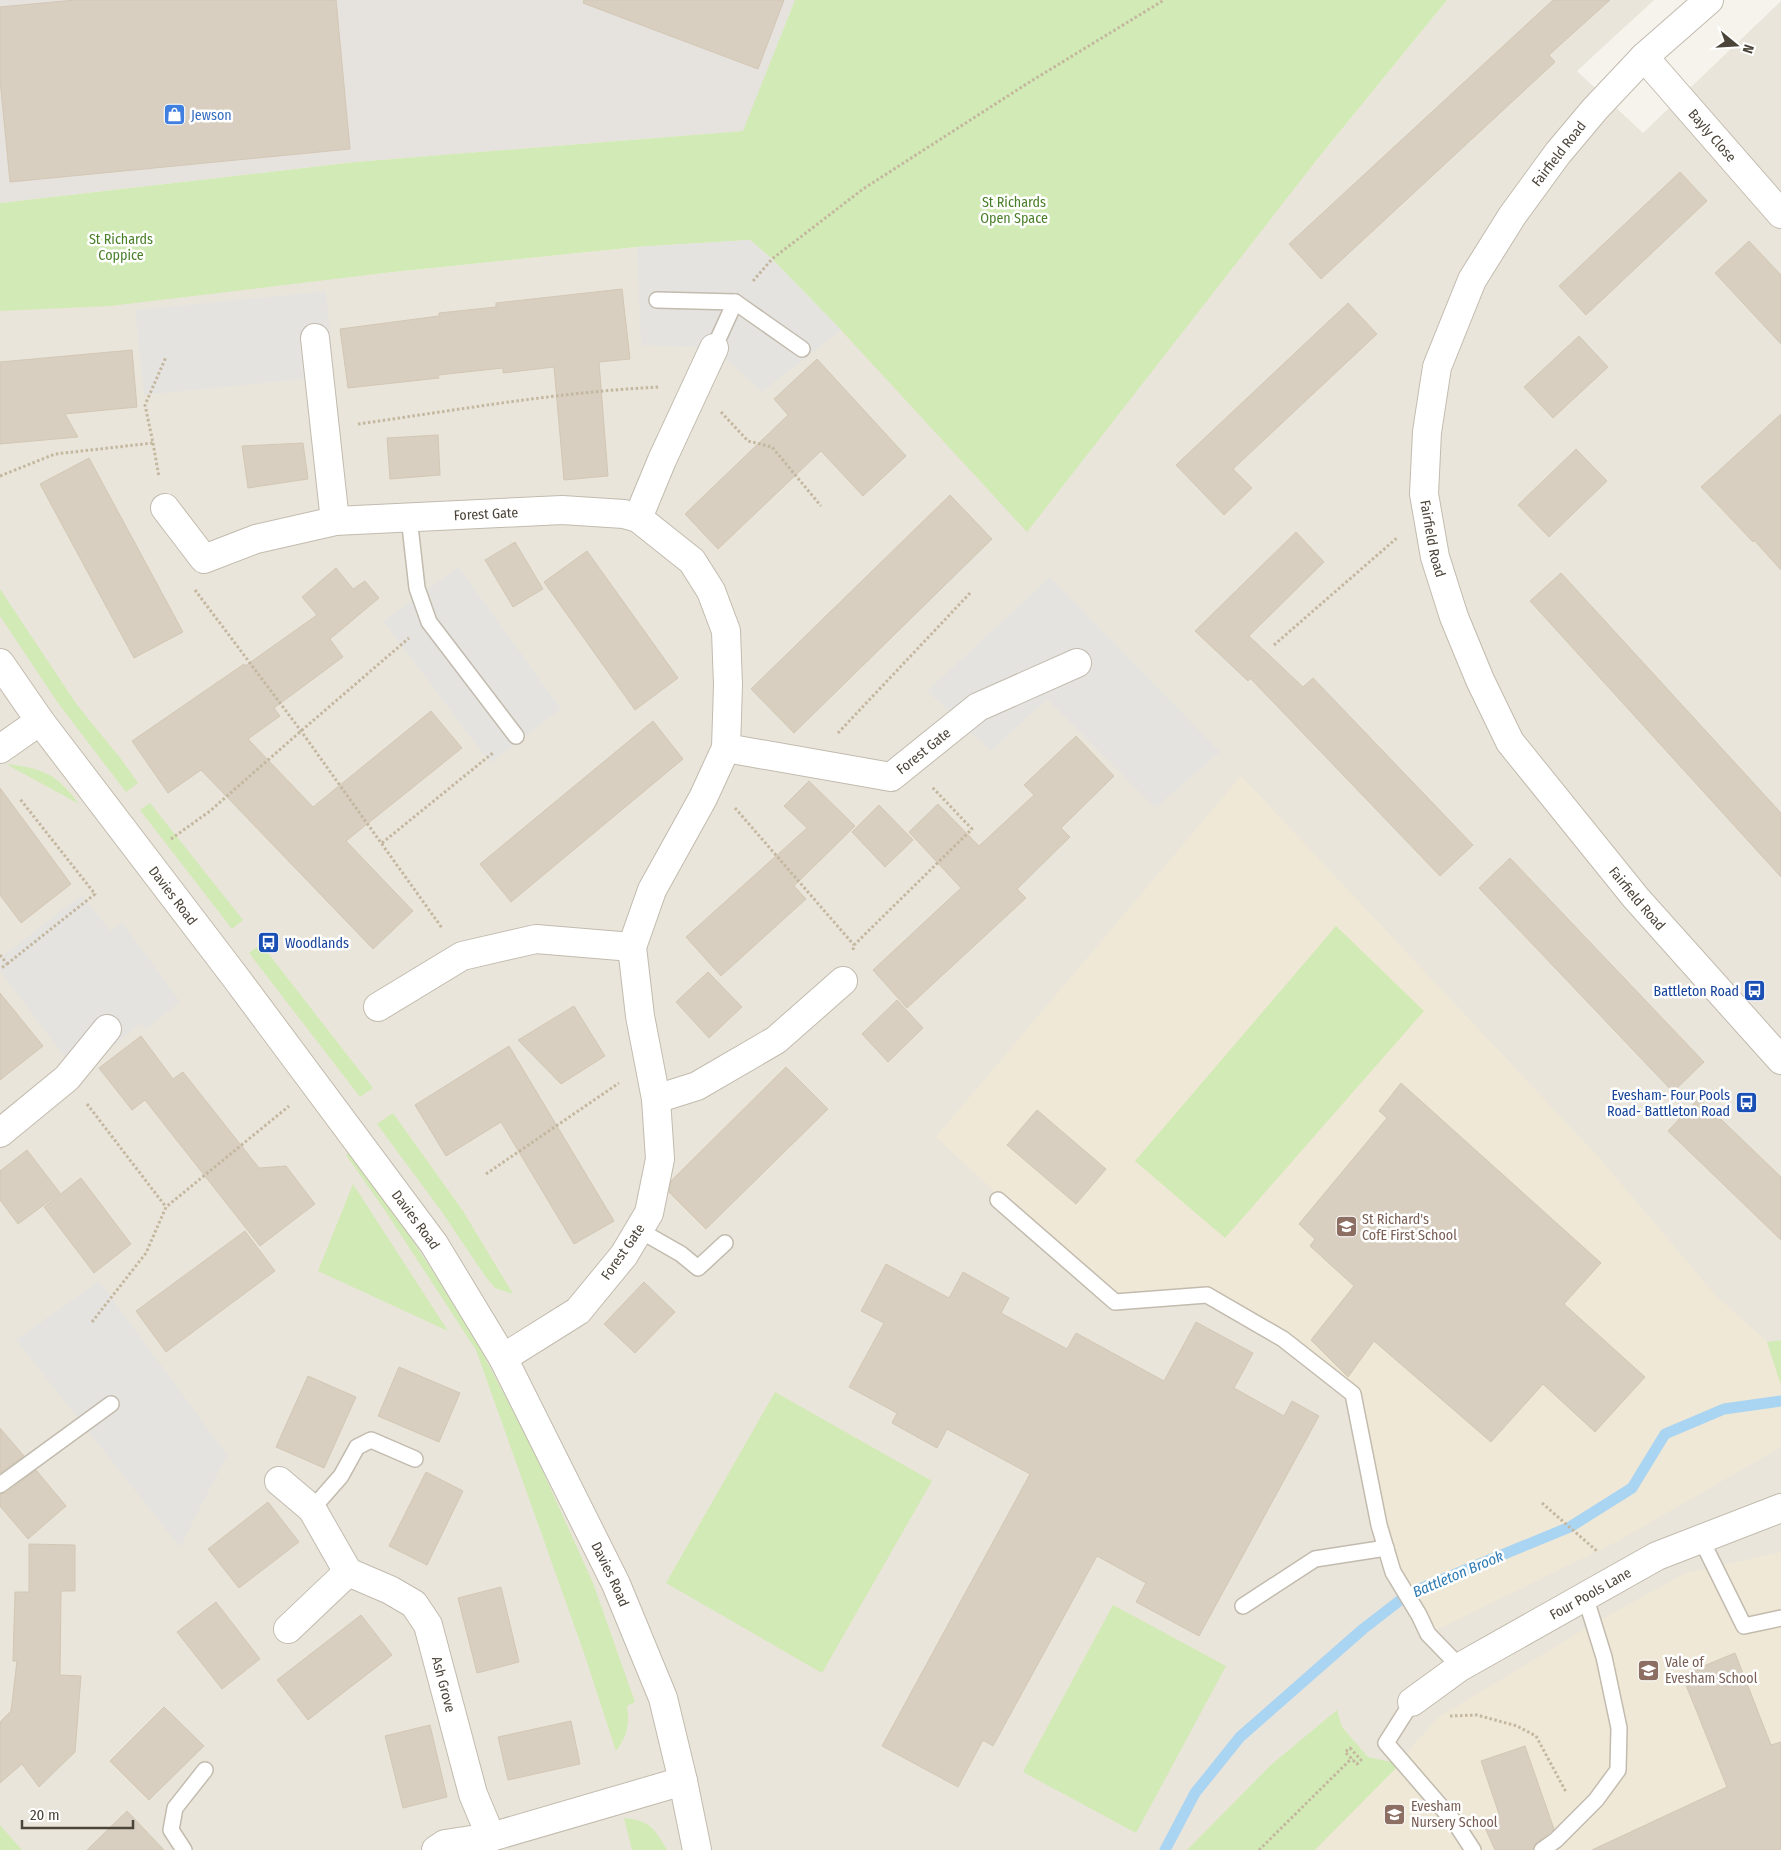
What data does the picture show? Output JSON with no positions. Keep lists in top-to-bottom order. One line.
{"streets":{"street":["Bayly Close","Fairfield Road","Forest Gate","Davies Road","Four Pools Lane","Ash Grove"]},"crossings":[["Bayly Close","Fairfield Road"],["Forest Gate","Davies Road"]],"water":["Battleton Brook"],"parks":["St Richards Open Space","St Richards Coppice"],"places":{"shop":["Jewson"],"bus stop":["Woodlands","Battleton Road","Evesham- Four Pools Road- Battleton Road"],"school or university":["St Richard's CofE First School","Vale of Evesham School","Evesham Nursery School"]},"scale_bar":"20 m","north":"right"}
